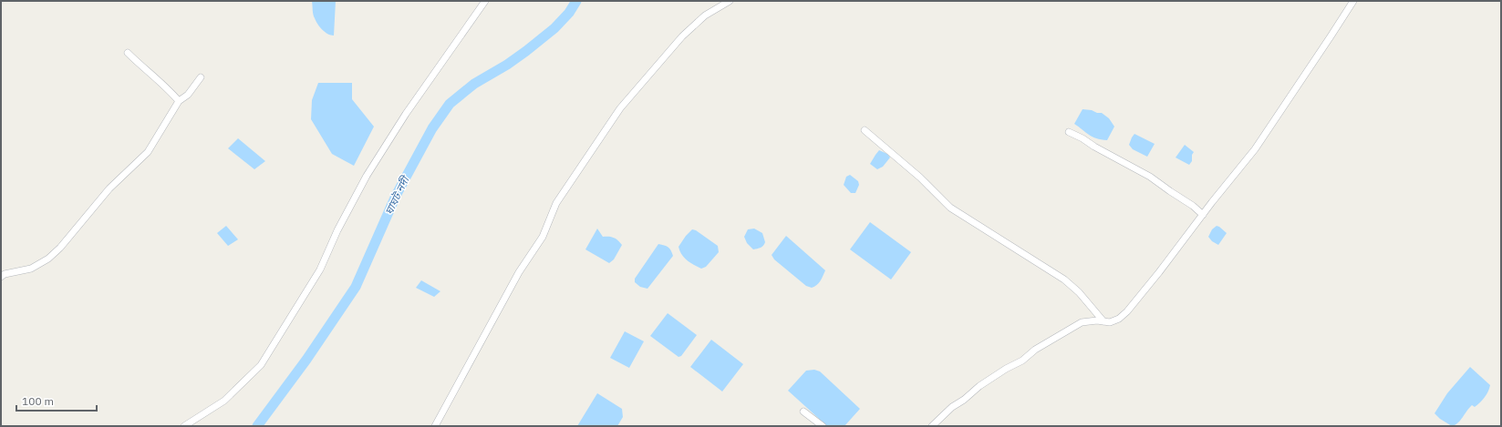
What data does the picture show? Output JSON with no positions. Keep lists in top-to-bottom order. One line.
{"water":["ঘাঘট নদী"],"scale_bar":"100 m"}
